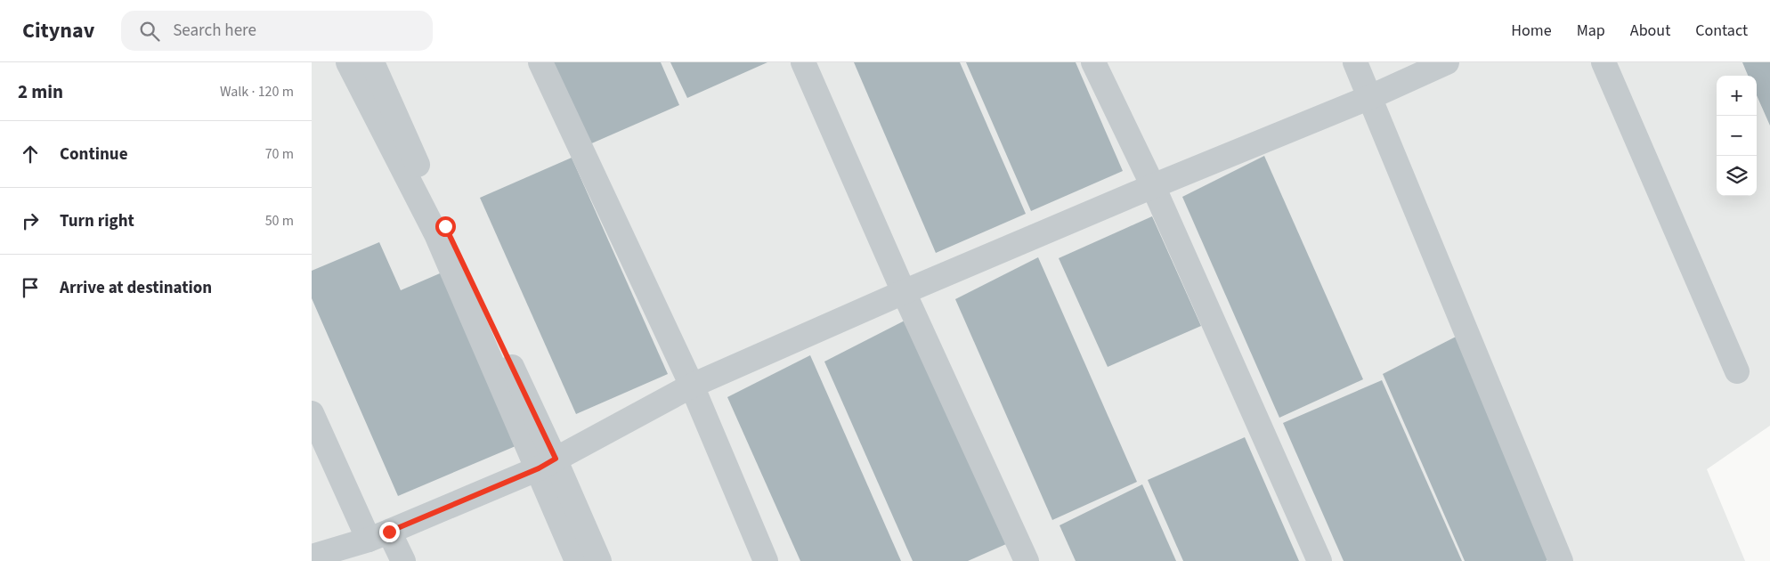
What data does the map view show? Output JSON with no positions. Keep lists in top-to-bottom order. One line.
{"page":{"header":"Citynav","search":"Search here","nav":["Home","Map","About","Contact"],"heading":["2 min","Walk · 120 m"],"map_buttons":["+","−"],"list":[["Continue","70 m"],["Turn right","50 m"],"Arrive at destination"]}}
